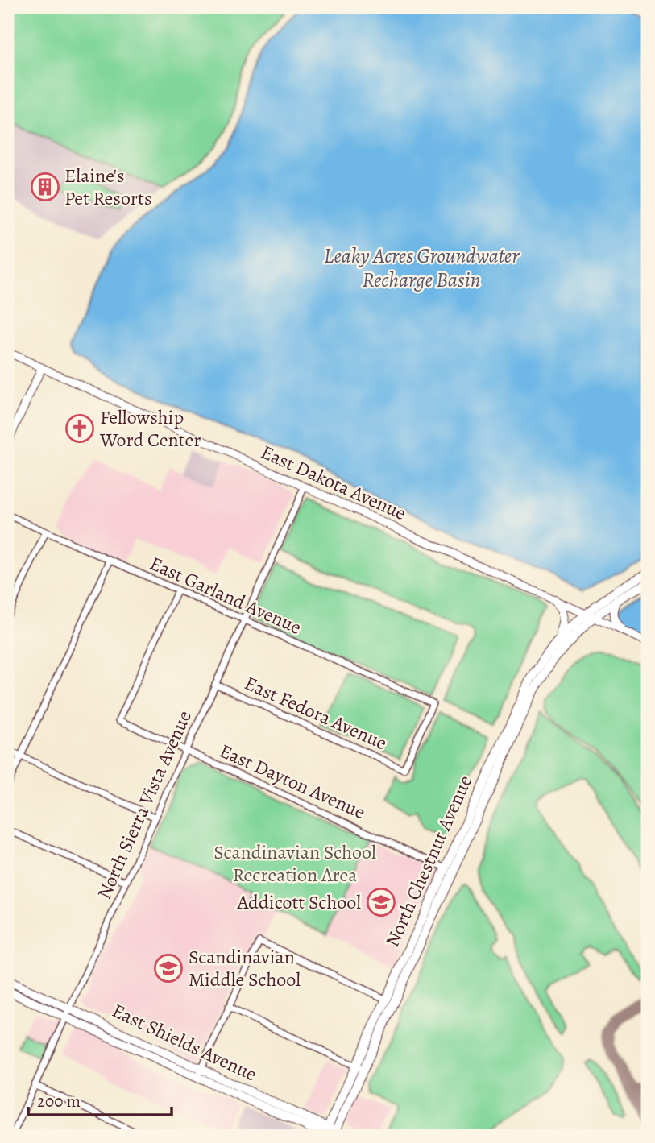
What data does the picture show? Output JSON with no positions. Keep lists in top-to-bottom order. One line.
{"streets":{"main road":["North Chestnut Avenue","East Shields Avenue"],"street":["East Dakota Avenue","East Garland Avenue","East Fedora Avenue","East Dayton Avenue","North Sierra Vista Avenue"]},"crossings":[["East Dakota Avenue","North Sierra Vista Avenue"],["East Dakota Avenue","North Chestnut Avenue"],["East Garland Avenue","East Fedora Avenue"],["East Garland Avenue","East Dayton Avenue"],["East Garland Avenue","North Sierra Vista Avenue"],["East Fedora Avenue","North Sierra Vista Avenue"],["East Dayton Avenue","North Sierra Vista Avenue"],["East Dayton Avenue","North Chestnut Avenue"],["North Sierra Vista Avenue","East Shields Avenue"],["North Chestnut Avenue","East Shields Avenue"]],"water":["Leaky Acres Groundwater Recharge Basin"],"parks":["Scandinavian School Recreation Area"],"places":{"building":["Elaine's Pet Resorts"],"church":["Fellowship Word Center"],"school or university":["Addicott School","Scandinavian Middle School"]},"scale_bar":"200 m"}
